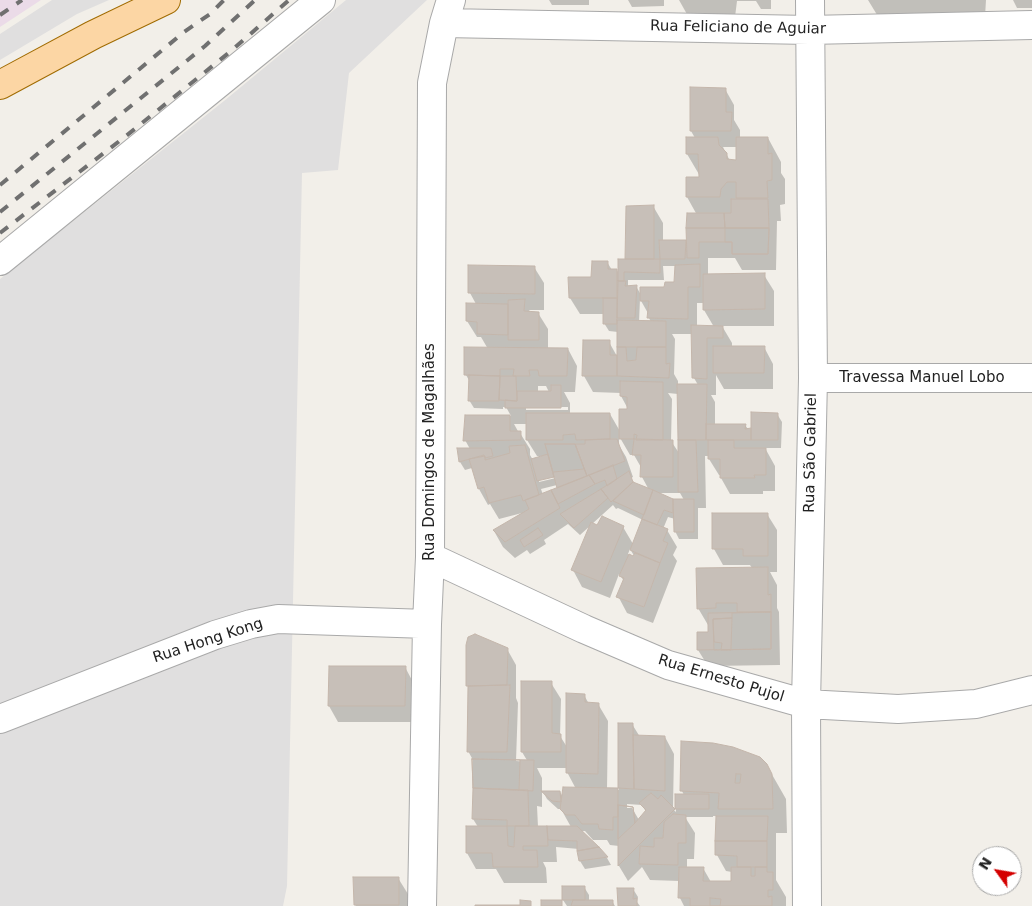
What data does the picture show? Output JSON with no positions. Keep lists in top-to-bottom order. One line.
{"streets":{"street":["Rua Feliciano de Aguiar","Travessa Manuel Lobo","Rua Domingos de Magalhães","Rua São Gabriel","Rua Hong Kong","Rua Ernesto Pujol"]},"crossings":[["Rua Feliciano de Aguiar","Rua Domingos de Magalhães"],["Rua Feliciano de Aguiar","Rua São Gabriel"],["Travessa Manuel Lobo","Rua São Gabriel"],["Rua Domingos de Magalhães","Rua Hong Kong"],["Rua Domingos de Magalhães","Rua Ernesto Pujol"],["Rua São Gabriel","Rua Ernesto Pujol"]],"north":"top left"}
